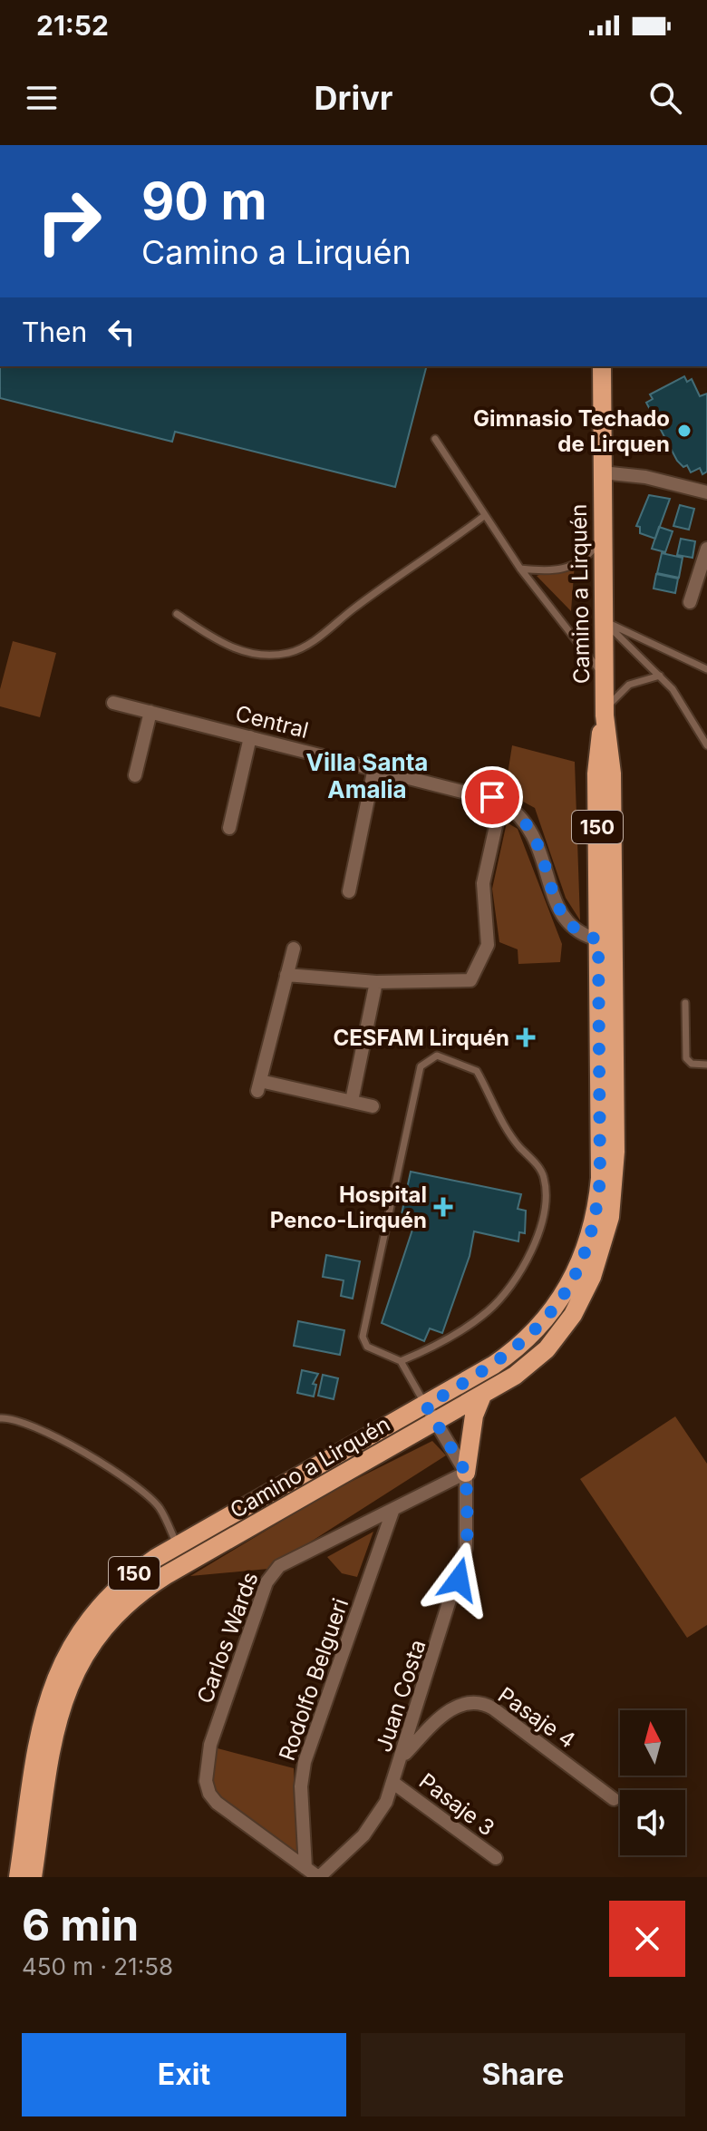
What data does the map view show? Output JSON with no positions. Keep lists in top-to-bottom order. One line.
{"streets":{"main road":["Camino a Lirquén","150"],"street":["Central","Carlos Wards","Rodolfo Belgueri","Juan Costa","Pasaje 4","Pasaje 3"]},"crossings":[["Camino a Lirquén","Central"],["Camino a Lirquén","150"],["Camino a Lirquén","Juan Costa"],["Carlos Wards","Rodolfo Belgueri"],["Carlos Wards","Juan Costa"],["Juan Costa","Pasaje 4"],["Juan Costa","Pasaje 3"]],"districts":["Villa Santa Amalia"],"places":{"other":["Gimnasio Techado de Lirquen"],"health":["CESFAM Lirquén","Hospital Penco-Lirquén"]},"north":"top","page":{"status":"21:52","header":"Drivr","turn":["90 m","Camino a Lirquén"],"then":"Then","heading":["6 min","450 m · 21:58"],"buttons":["Exit","Share"]}}
